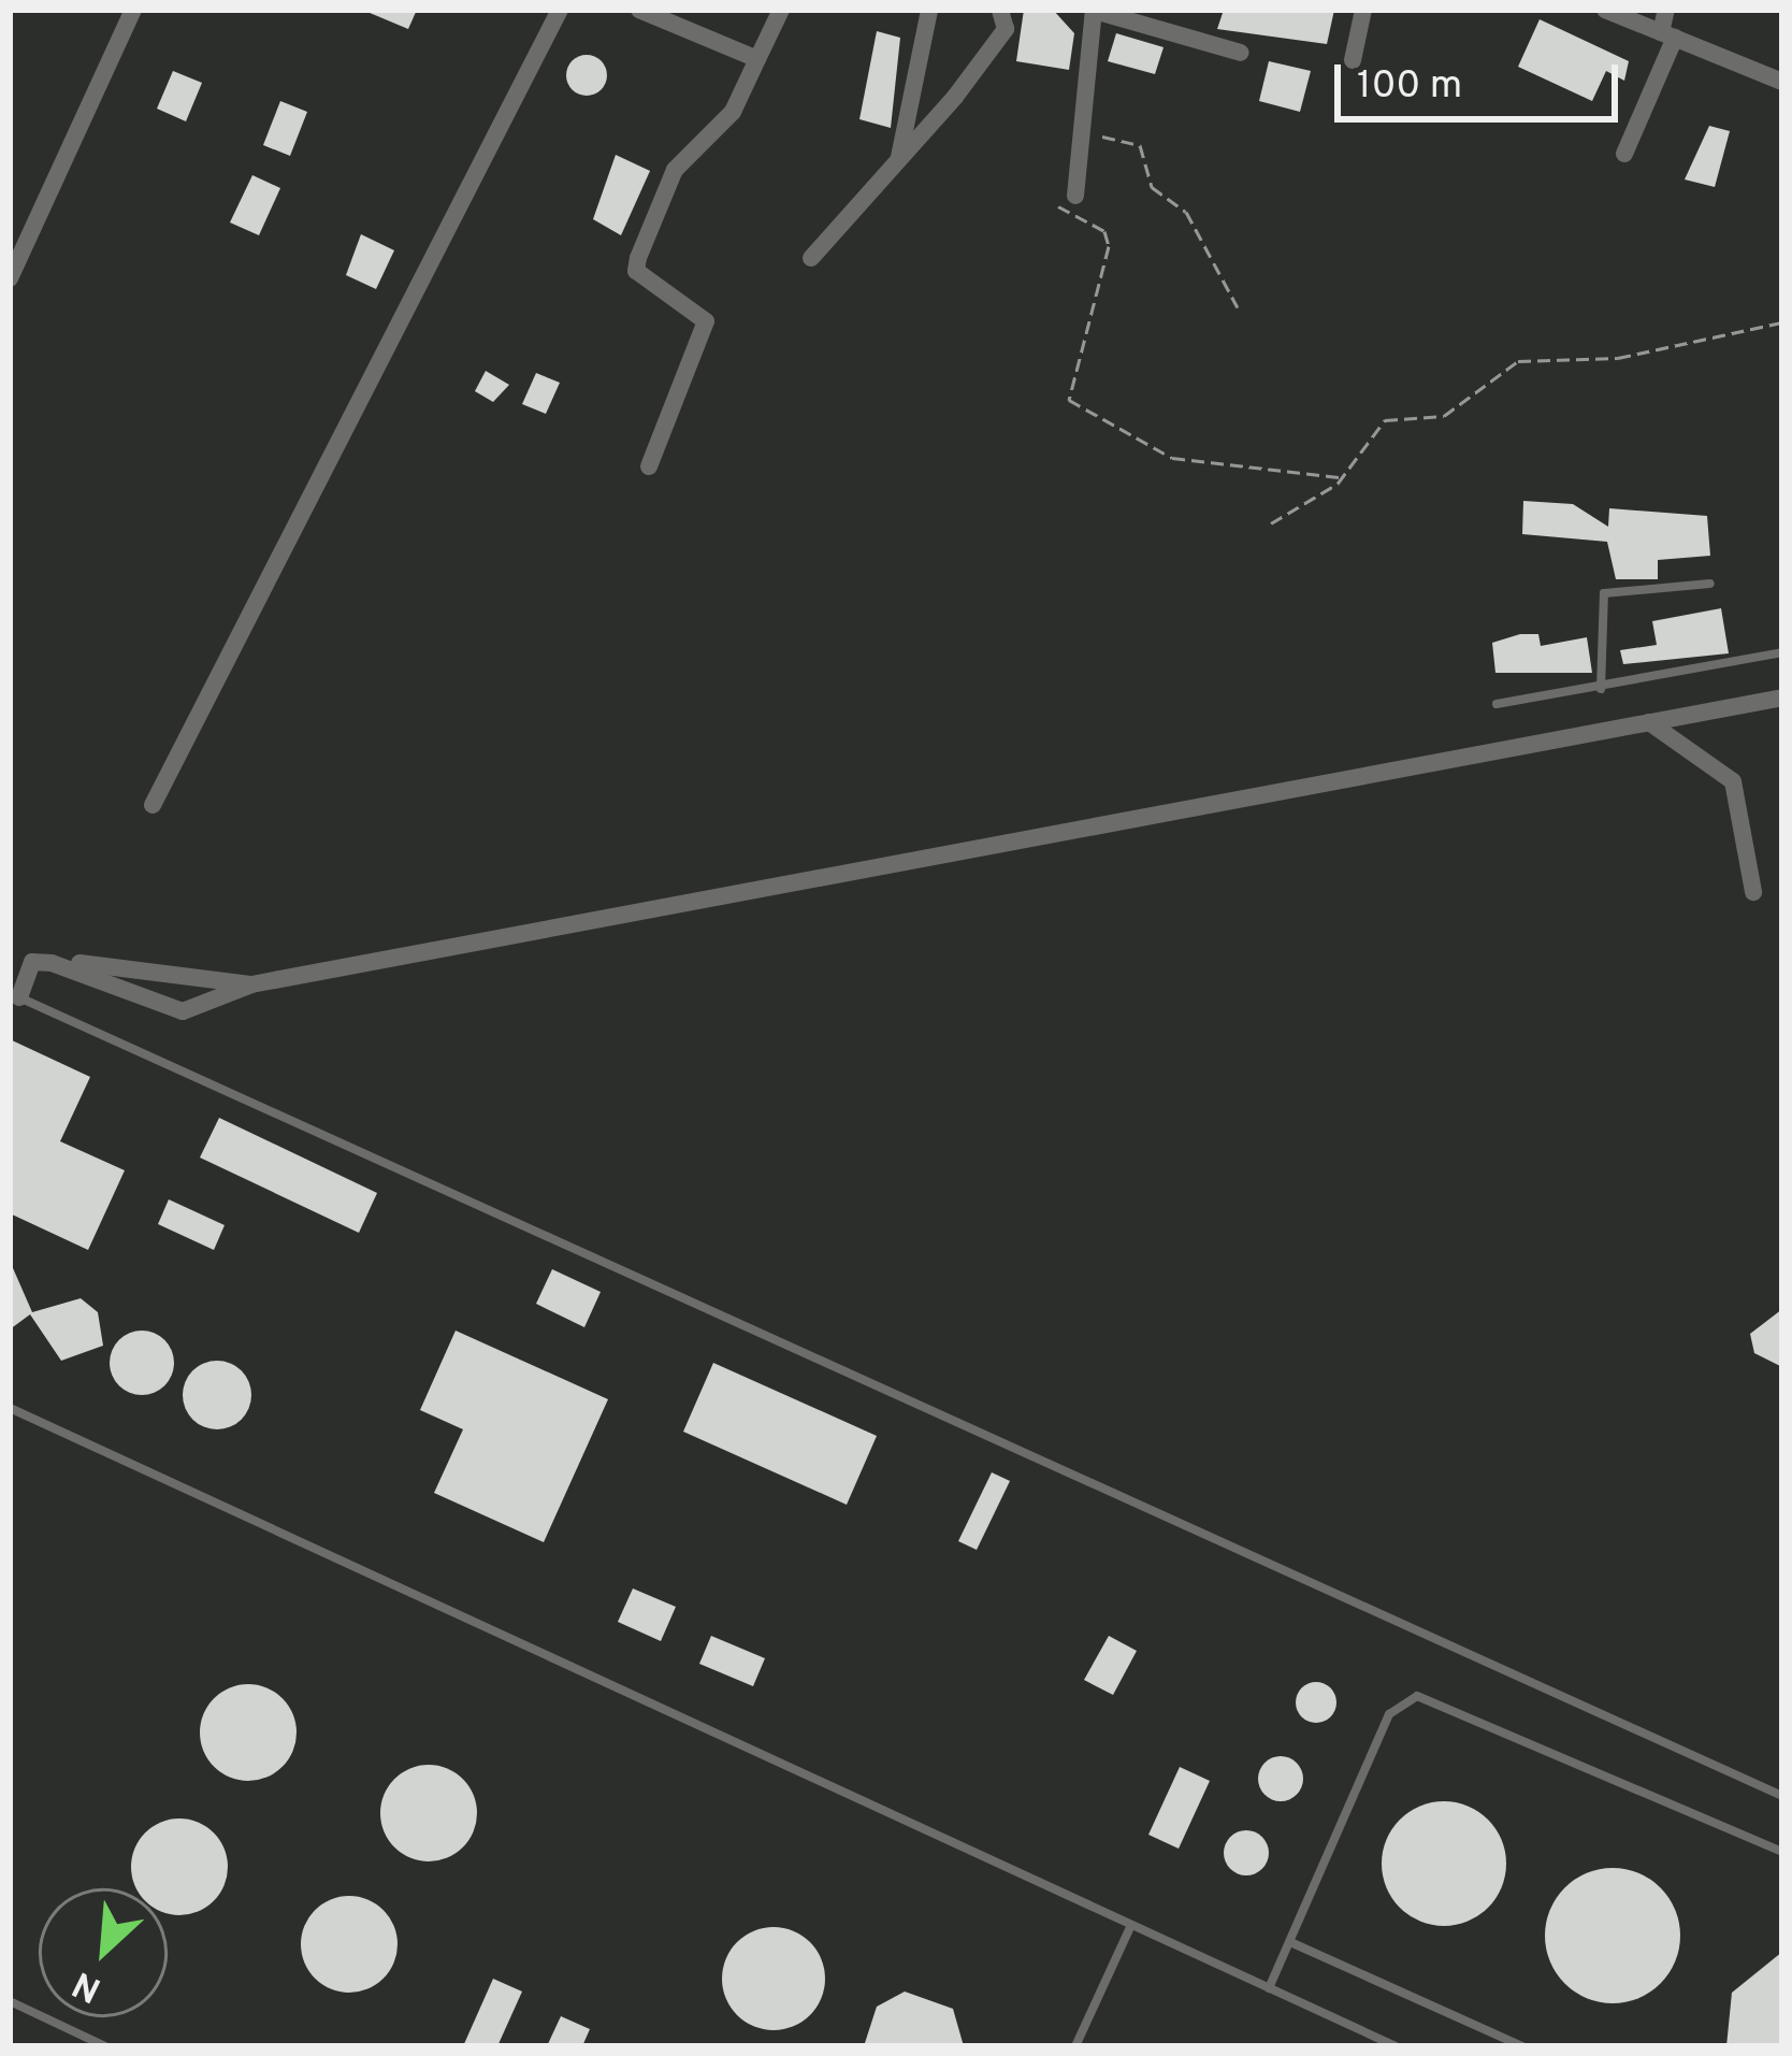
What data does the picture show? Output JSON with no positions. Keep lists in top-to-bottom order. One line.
{"scale_bar":"100 m","north":"bottom left"}
